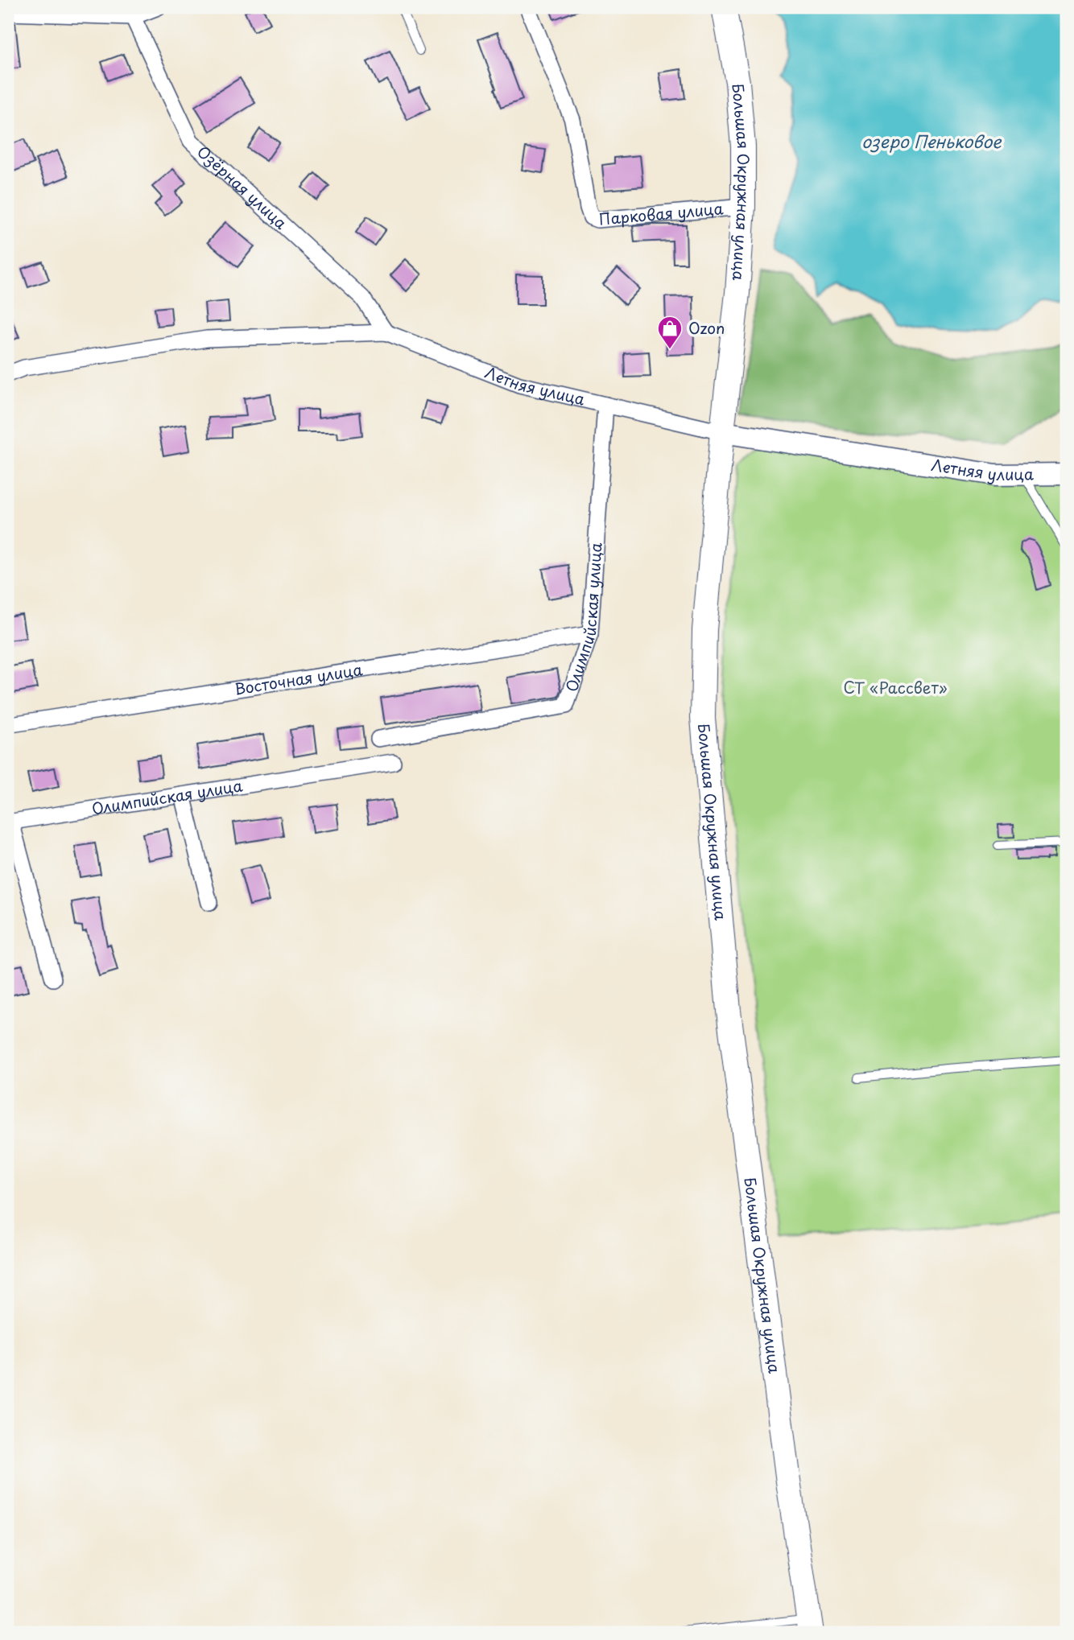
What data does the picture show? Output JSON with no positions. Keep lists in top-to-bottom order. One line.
{"streets":{"main road":["Большая Окружная улица"],"street":["Озёрная улица","Парковая улица","Летняя улица","Олимпийская улица","Восточная улица"]},"crossings":[["Большая Окружная улица","Парковая улица"],["Большая Окружная улица","Летняя улица"],["Озёрная улица","Летняя улица"],["Летняя улица","Олимпийская улица"],["Олимпийская улица","Восточная улица"]],"water":["озеро Пеньковое"],"parks":["СТ «Рассвет»"],"places":{"shop":["Ozon"]}}
